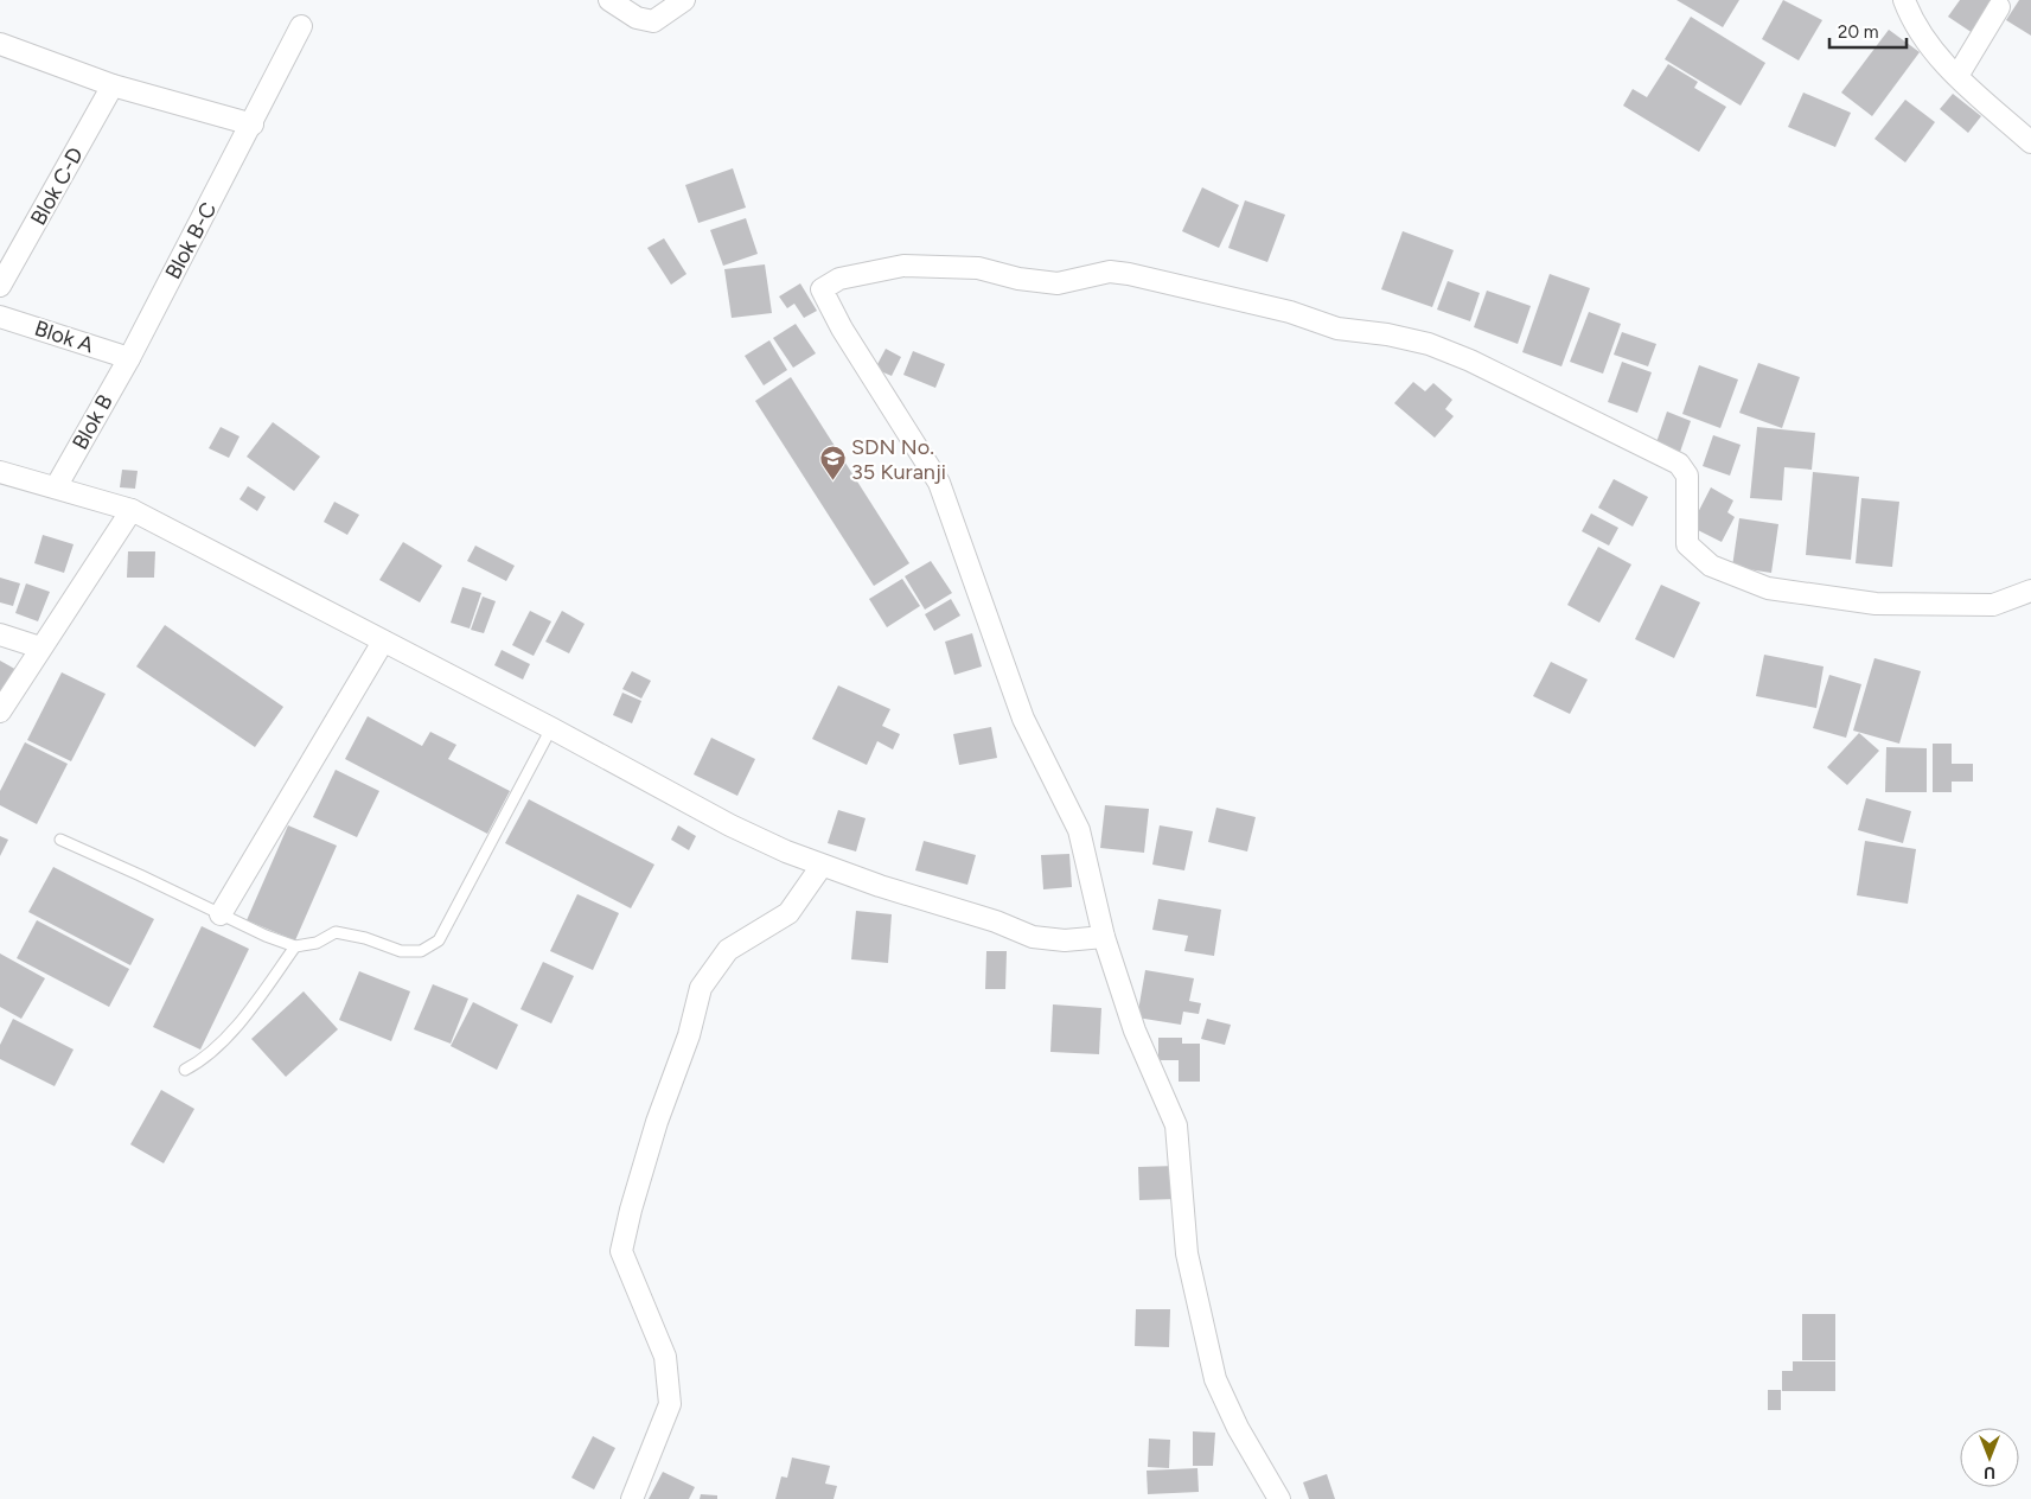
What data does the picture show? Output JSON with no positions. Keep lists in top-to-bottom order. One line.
{"streets":{"street":["Blok C-D","Blok B-C","Blok A","Blok B"]},"crossings":[["Blok B-C","Blok A"],["Blok B-C","Blok B"],["Blok A","Blok B"]],"places":{"school or university":["SDN No. 35 Kuranji"]},"scale_bar":"20 m","north":"bottom"}
